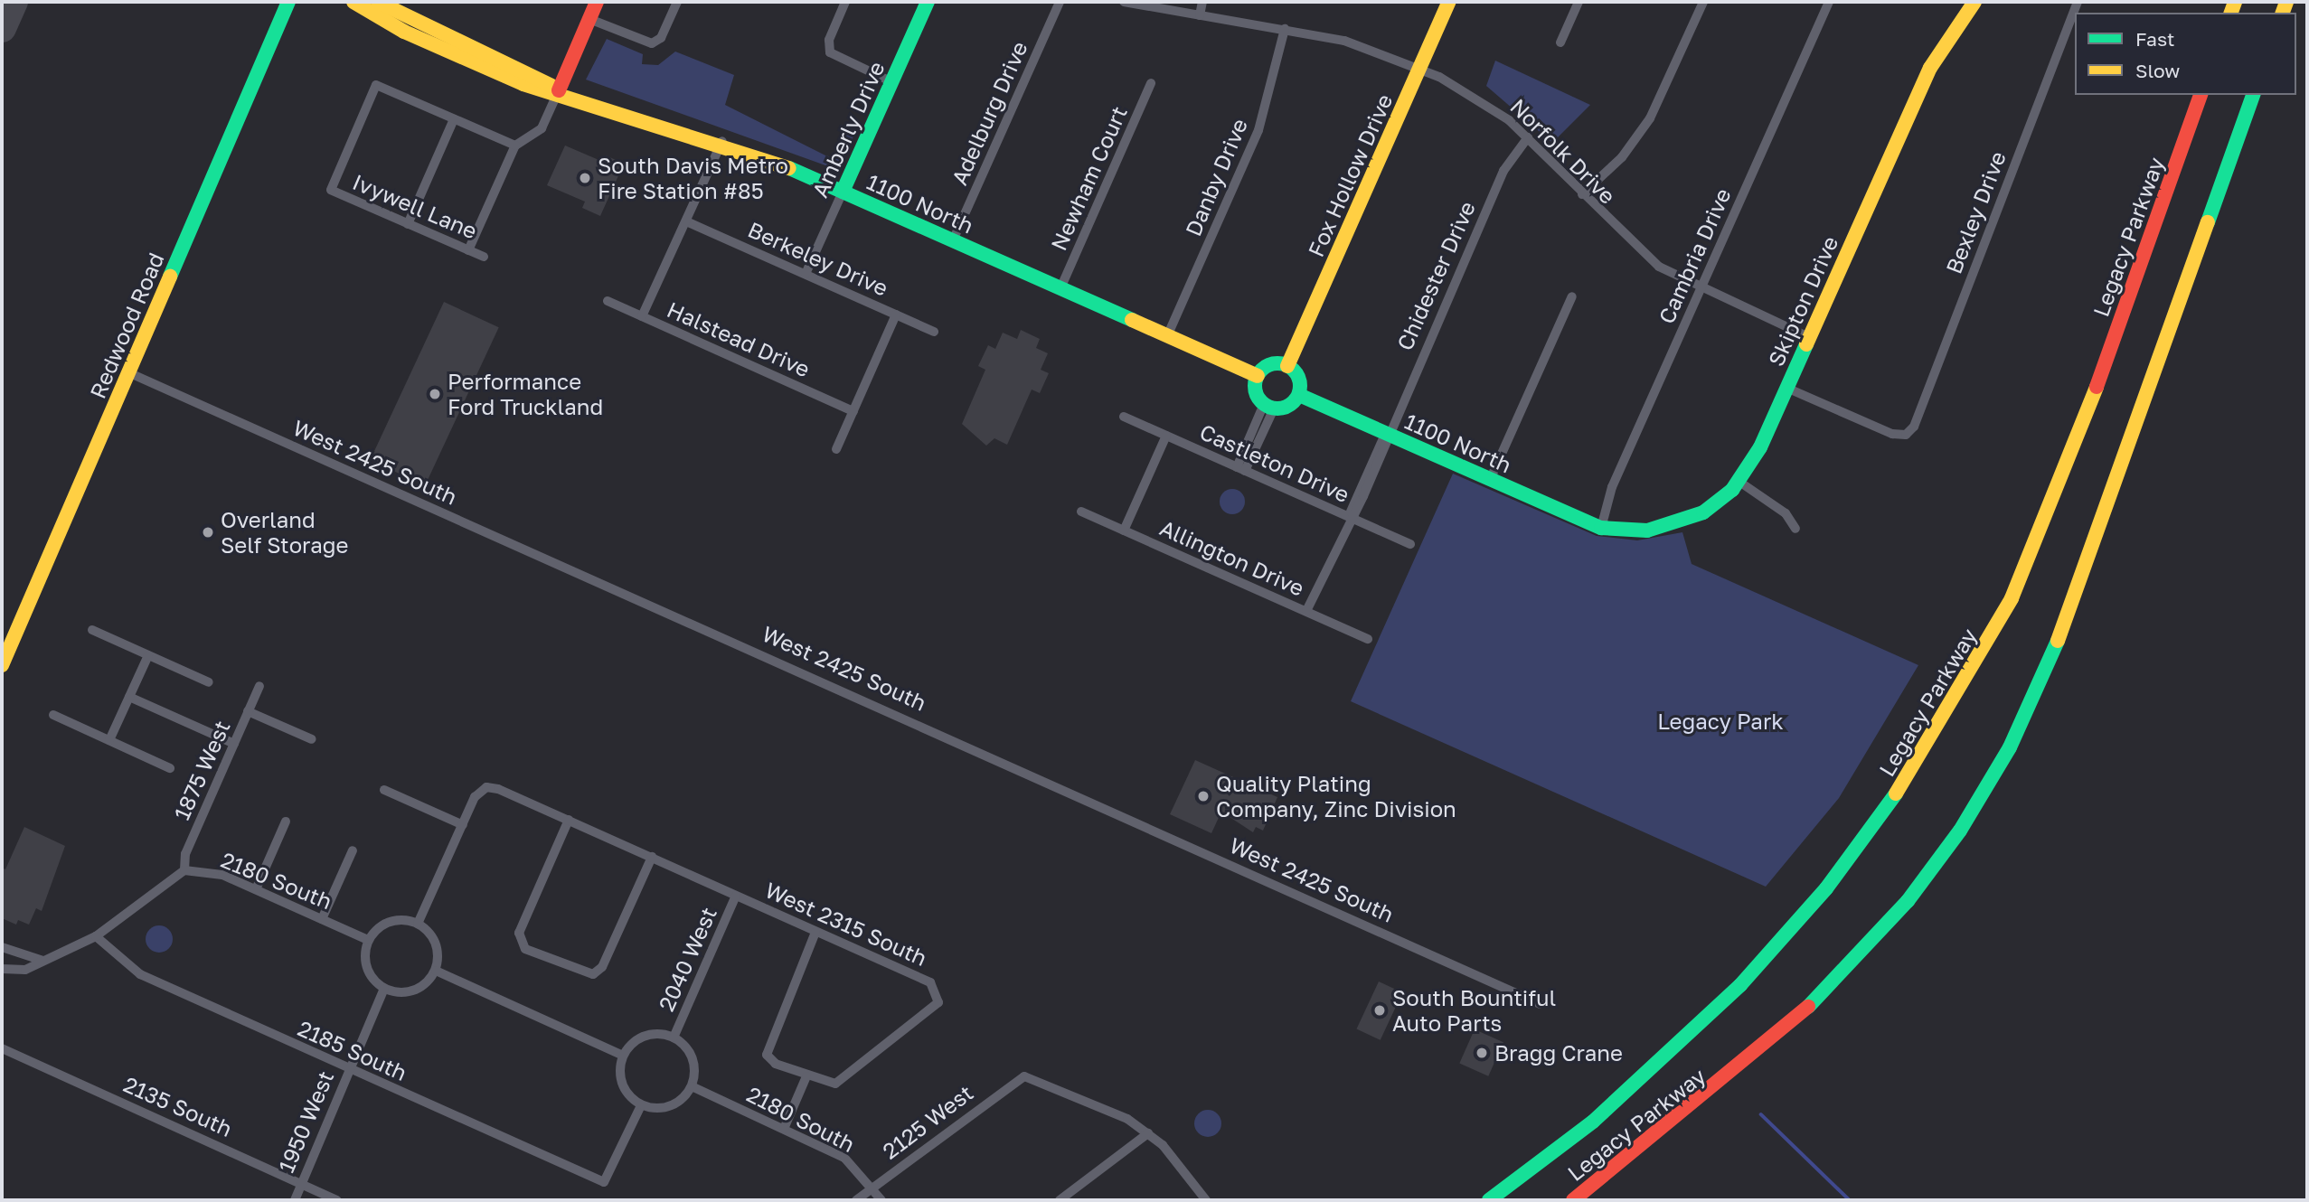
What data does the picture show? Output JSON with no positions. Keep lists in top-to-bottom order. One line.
{"streets":{"main road":["Amberly Drive","Fox Hollow Drive","1100 North","Legacy Parkway","Skipton Drive","Redwood Road"],"street":["Adelburg Drive","Norfolk Drive","Danby Drive","Newham Court","Ivywell Lane","Bexley Drive","Cambria Drive","Berkeley Drive","Chidester Drive","Halstead Drive","West 2425 South","Castleton Drive","Allington Drive","1875 West","2180 South","West 2315 South","2040 West","2185 South","2135 South","1950 West","2125 West"]},"crossings":[["Adelburg Drive","1100 North"],["Amberly Drive","1100 North"],["Amberly Drive","Berkeley Drive"],["Norfolk Drive","Fox Hollow Drive"],["Norfolk Drive","Danby Drive"],["Norfolk Drive","Cambria Drive"],["Norfolk Drive","Chidester Drive"],["Norfolk Drive","Skipton Drive"],["Fox Hollow Drive","1100 North"],["Danby Drive","1100 North"],["Newham Court","1100 North"],["1100 North","Cambria Drive"],["1100 North","Chidester Drive"],["1100 North","Skipton Drive"],["Bexley Drive","Skipton Drive"],["Cambria Drive","Skipton Drive"],["Chidester Drive","Castleton Drive"],["Chidester Drive","Allington Drive"],["Redwood Road","West 2425 South"],["1875 West","2180 South"],["2180 South","2040 West"],["2180 South","2185 South"],["2180 South","1950 West"],["2180 South","2125 West"],["West 2315 South","2040 West"],["2040 West","2185 South"],["2185 South","1950 West"],["2135 South","1950 West"]],"parks":["Legacy Park"],"places":["South Davis Metro Fire Station #85","Performance Ford Truckland","Overland Self Storage","Quality Plating Company, Zinc Division","South Bountiful Auto Parts","Bragg Crane"],"legend":["Fast","Slow"]}
